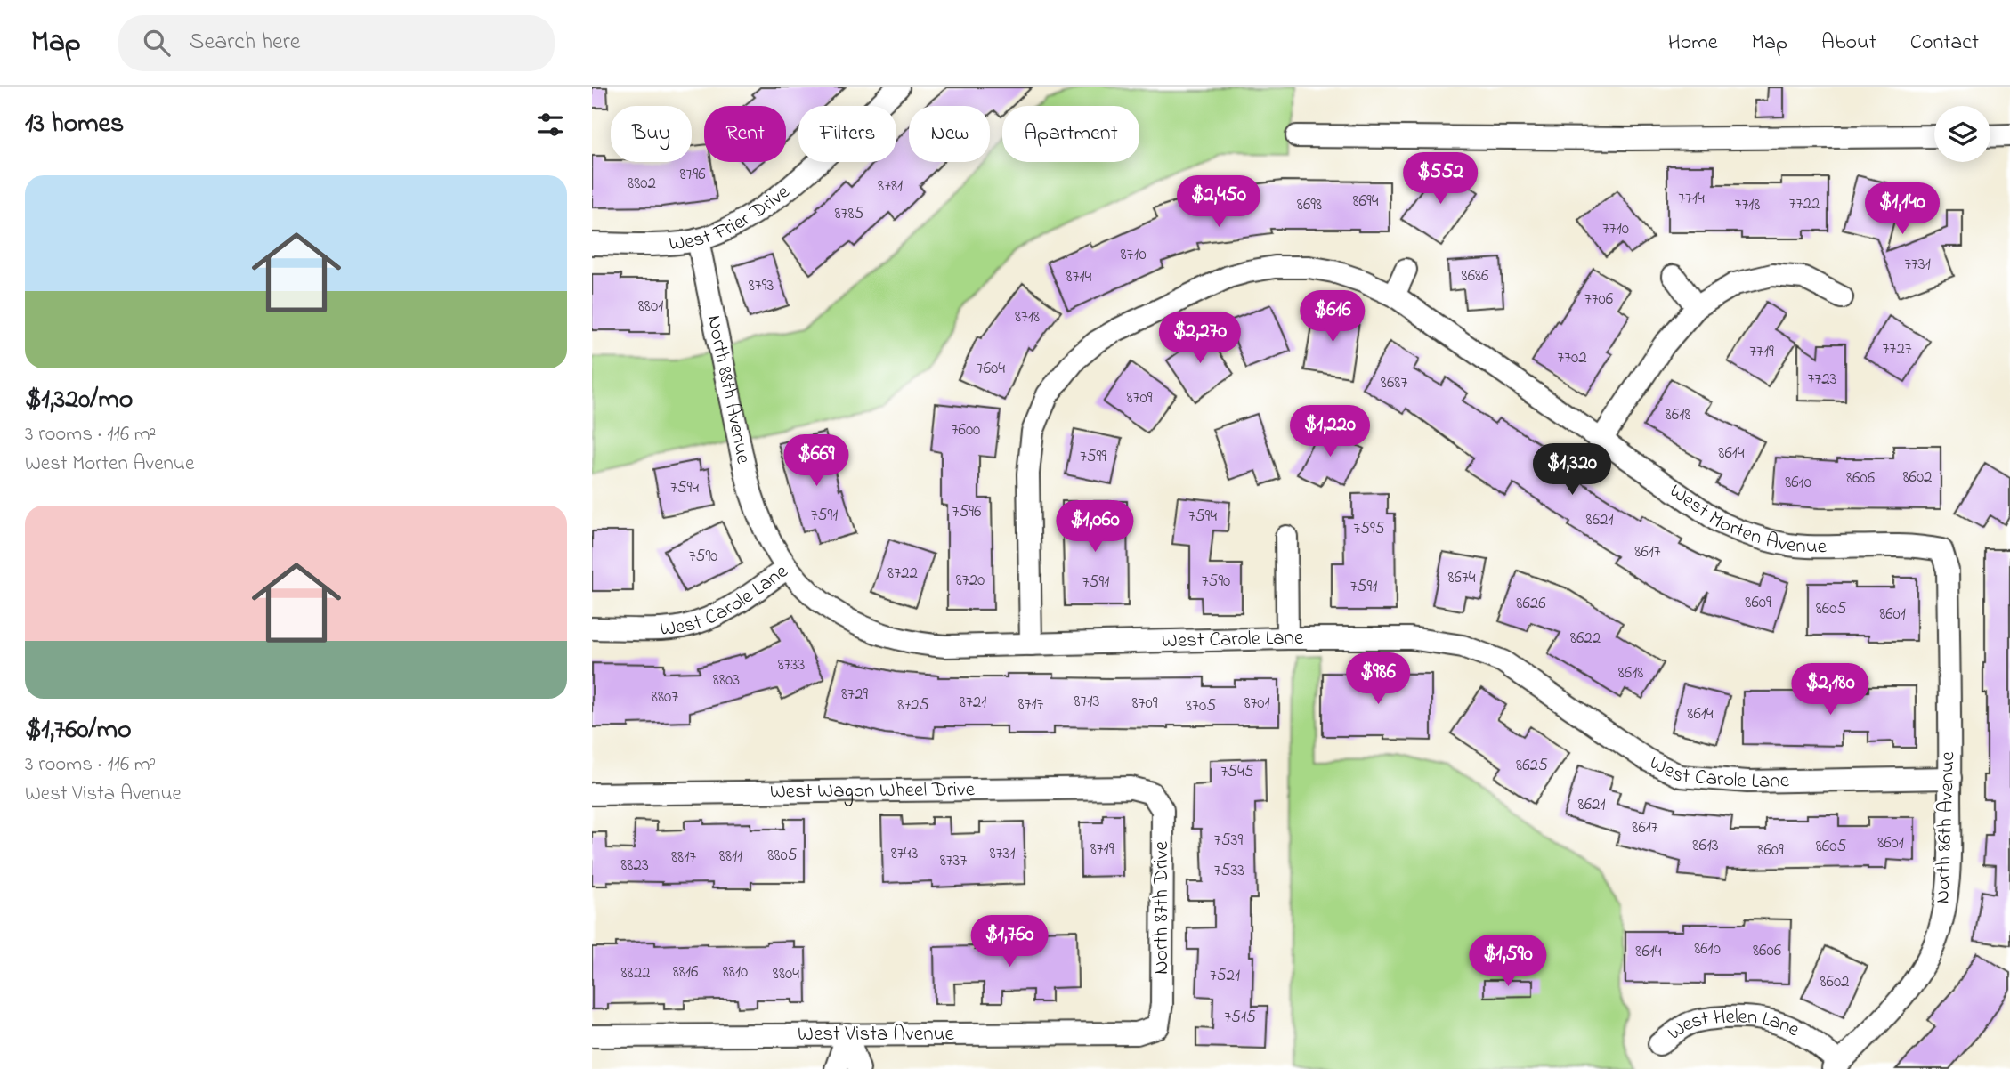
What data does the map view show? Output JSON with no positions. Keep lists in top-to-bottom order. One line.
{"streets":{"street":["West Frier Drive","North 88th Avenue","West Morten Avenue","West Carole Lane","West Wagon Wheel Drive","North 86th Avenue","North 87th Drive","West Vista Avenue","West Helen Lane"]},"crossings":[["West Frier Drive","North 88th Avenue"],["North 88th Avenue","West Carole Lane"],["West Morten Avenue","West Carole Lane"],["West Morten Avenue","North 86th Avenue"],["West Carole Lane","North 86th Avenue"],["West Wagon Wheel Drive","North 87th Drive"],["North 86th Avenue","West Helen Lane"],["North 87th Drive","West Vista Avenue"]],"house_numbers":["8796","8802","8781","7714","8694","7722","8698","7718","8785","7710","8710","7731","8686","8714","8793","7706","8801","8718","7727","7719","7702","7604","7723","8687","8709","8618","7600","8614","7599","8602","8606","8610","7594","7596","7591","7594","8621","7595","8617","7590","8722","8674","8720","7590","7591","7591","8609","8626","8605","8601","8622","8733","8618","8803","8729","8807","8713","8721","8709","8701","8717","8725","8705","8614","8625","7545","8621","8617","7539","8601","8613","8605","8719","8609","8743","8731","8805","8811","8817","8737","8823","7533","8610","8606","8614","8816","8810","8822","8804","7521","8602","7515"],"page":{"header":"Map","search":"Search here","nav":["Home","Map","About","Contact"],"heading":"13 homes","chip":["Buy","Rent","Filters","New","Apartment"],"price":["$552","$2,450","$1,140","$616","$2,270","$1,220","$669","$1,320","$1,060","$986","$2,180","$1,760","$1,590"],"list":[{"name":"$1,320/mo","note":"3 rooms · 116 m² · West Morten Avenue"},{"name":"$1,760/mo","note":"3 rooms · 116 m² · West Vista Avenue"}]}}
